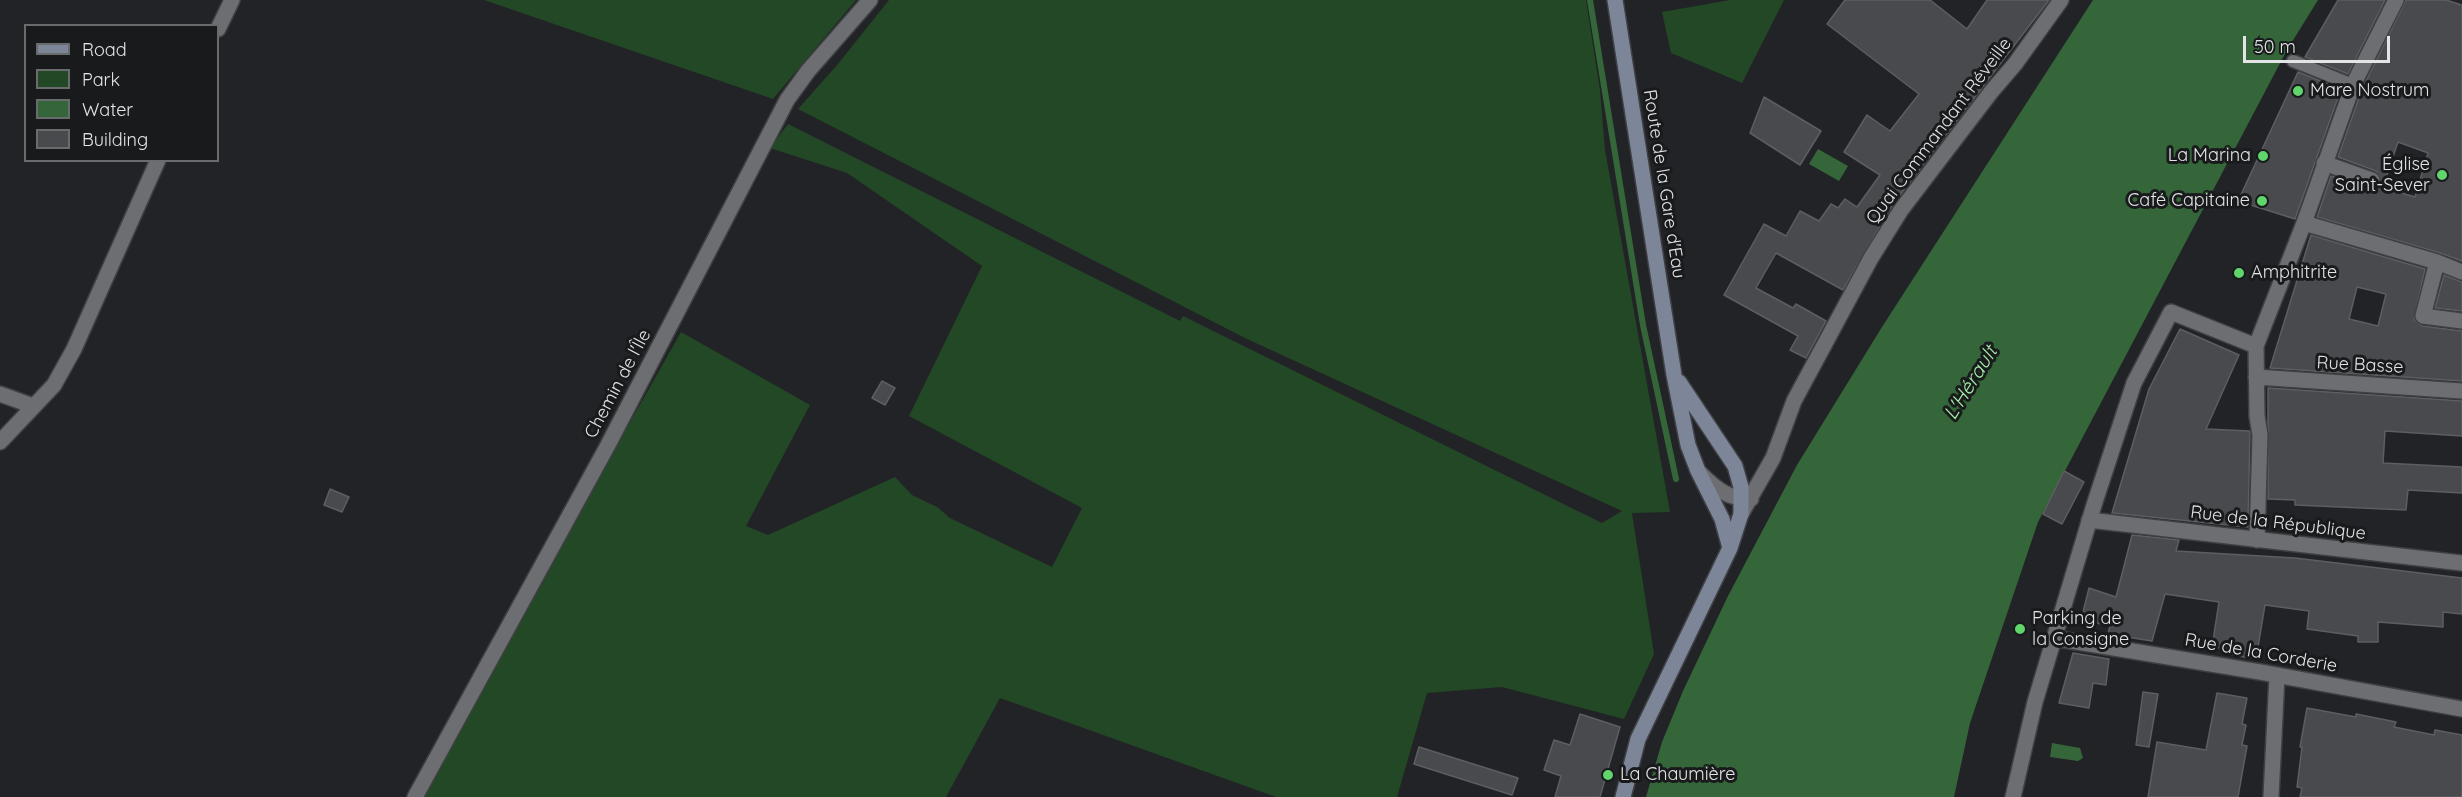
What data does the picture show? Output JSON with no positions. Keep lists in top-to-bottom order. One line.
{"streets":{"main road":["Route de la Gare d'Eau"],"street":["Quai Commandant Réveille","Rue Basse","Chemin de l'Île","Rue de la République","Rue de la Corderie"]},"crossings":[["Quai Commandant Réveille","Route de la Gare d'Eau"]],"water":["L'Hérault"],"places":["Mare Nostrum","La Marina","Église Saint-Sever","Café Capitaine","Amphitrite","Parking de la Consigne","La Chaumière"],"legend":["Road","Park","Water","Building"],"scale_bar":"50 m"}
